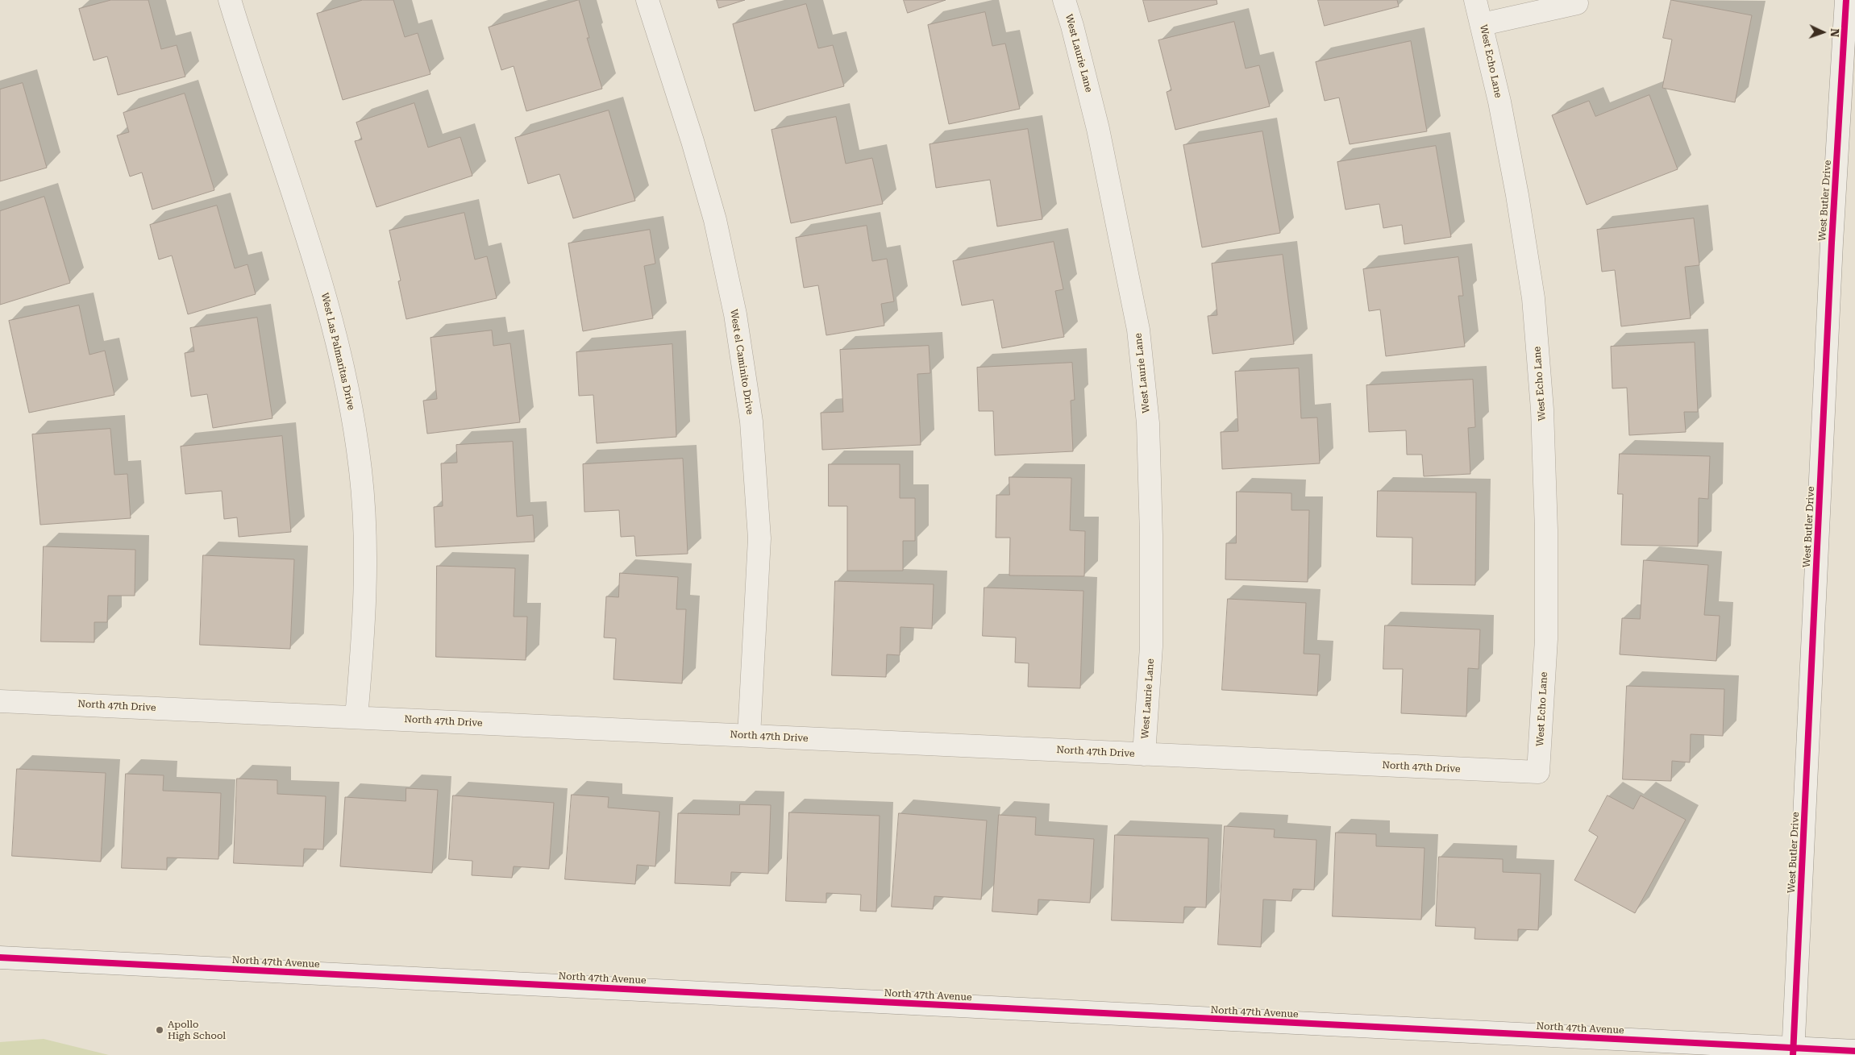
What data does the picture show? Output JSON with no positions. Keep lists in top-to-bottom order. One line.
{"streets":{"street":["West Laurie Lane","West Echo Lane","West Butler Drive","West Las Palmaritas Drive","West el Caminito Drive","North 47th Drive","North 47th Avenue"]},"crossings":[["West Laurie Lane","North 47th Drive"],["West Echo Lane","North 47th Drive"],["West Butler Drive","North 47th Avenue"],["West Las Palmaritas Drive","North 47th Drive"],["West el Caminito Drive","North 47th Drive"]],"places":["Apollo High School"],"north":"right"}
